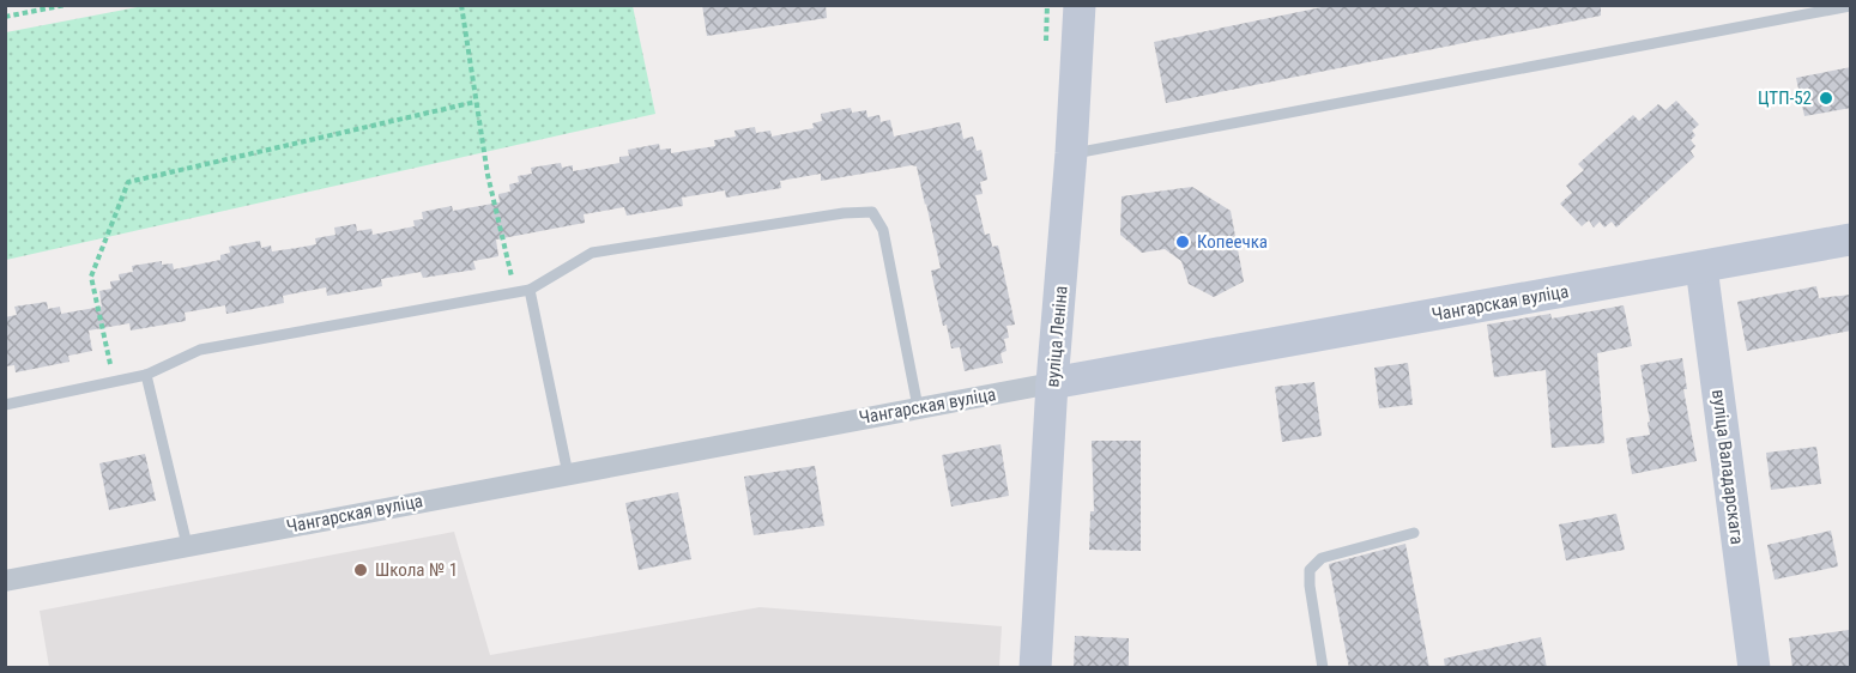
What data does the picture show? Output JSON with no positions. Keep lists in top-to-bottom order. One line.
{"streets":{"main road":["Чангарская вуліца","вуліца Леніна","вуліца Валадарскага"]},"crossings":[["Чангарская вуліца","вуліца Леніна"],["Чангарская вуліца","вуліца Валадарскага"]],"places":["ЦТП-52","Копеечка","Школа № 1"]}
